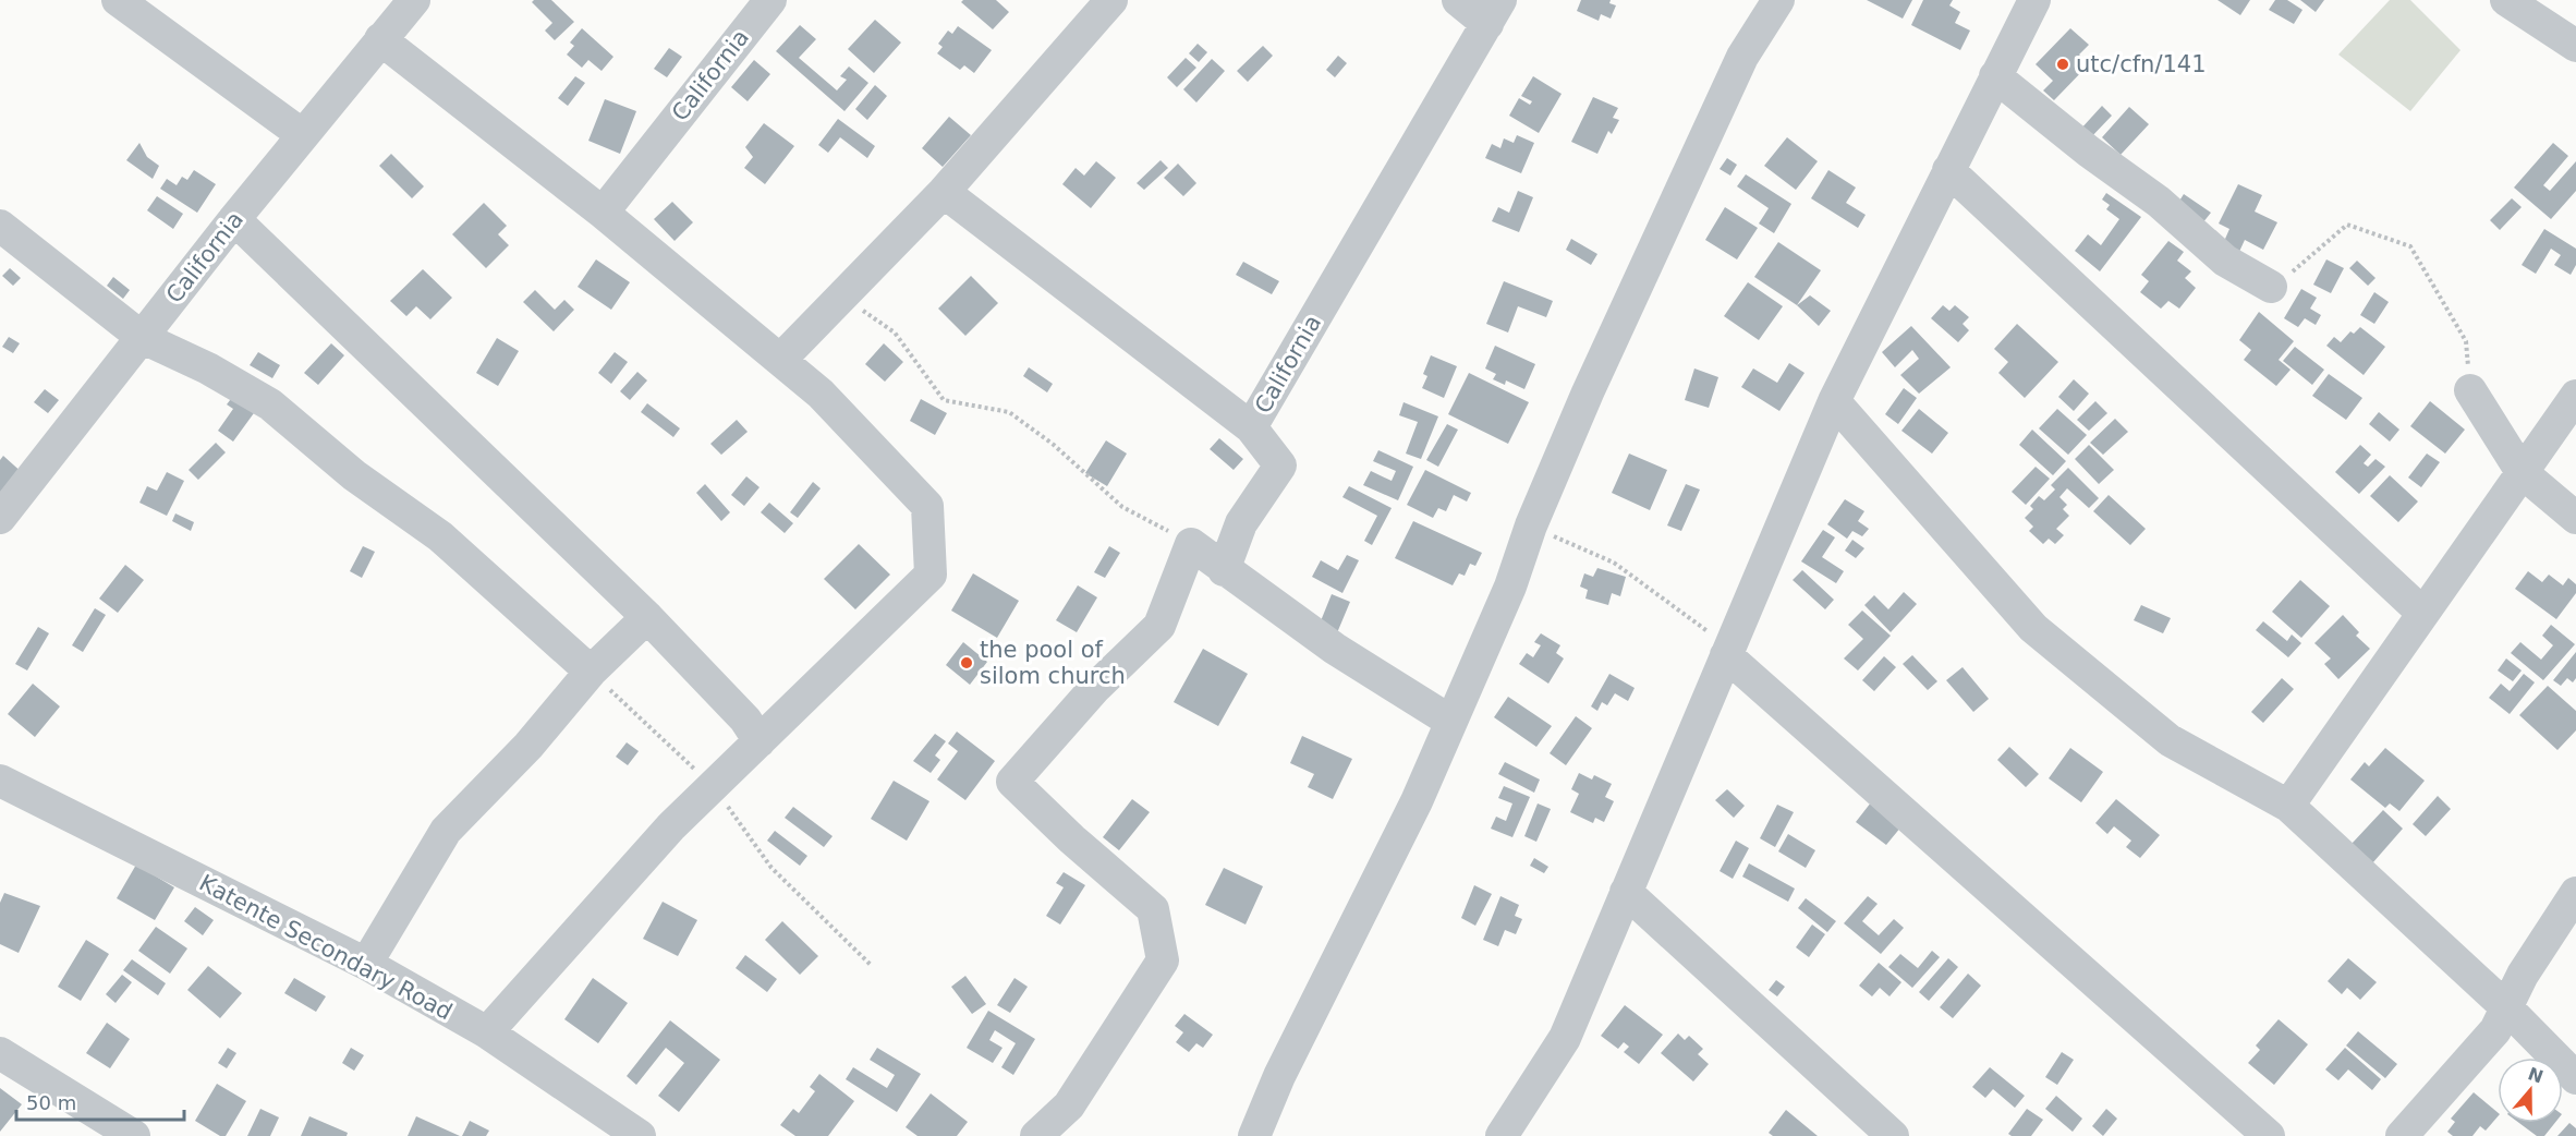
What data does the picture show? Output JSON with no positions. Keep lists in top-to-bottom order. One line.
{"streets":{"street":["California","Katente Secondary Road"]},"places":["utc/cfn/141","the pool of silom church"],"scale_bar":"50 m","north":"top"}
